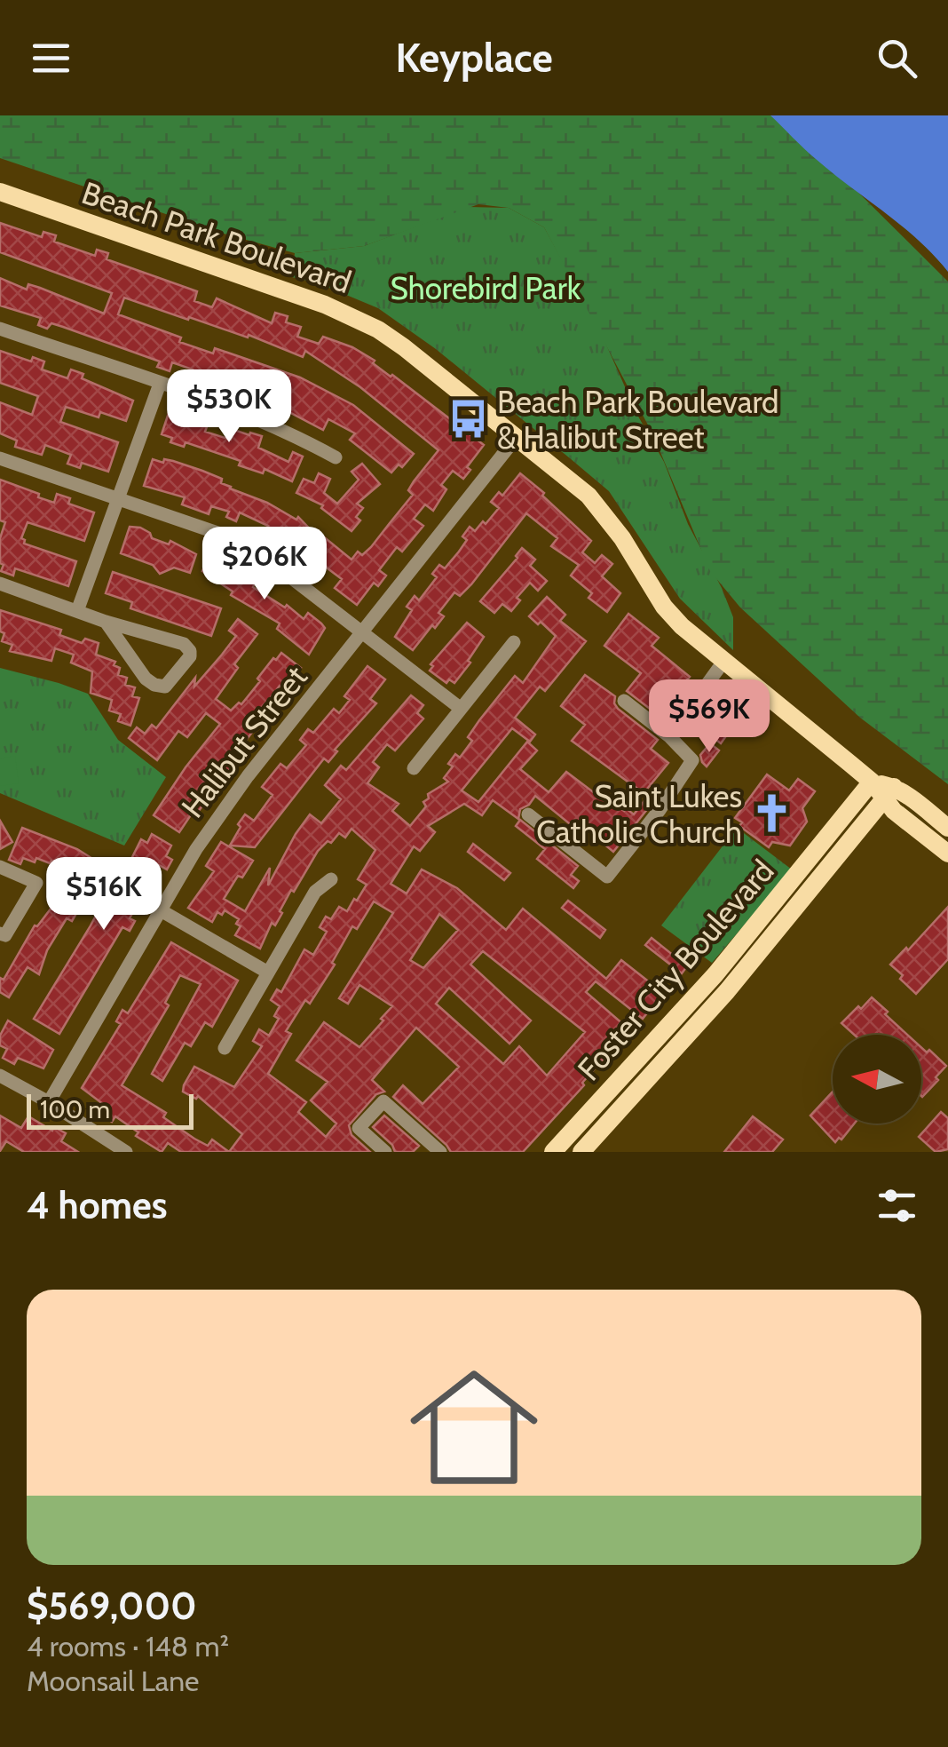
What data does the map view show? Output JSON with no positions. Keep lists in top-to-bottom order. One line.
{"streets":{"main road":["Beach Park Boulevard","Foster City Boulevard"],"street":["Halibut Street"]},"crossings":[["Beach Park Boulevard","Halibut Street"],["Beach Park Boulevard","Foster City Boulevard"]],"parks":["Shorebird Park"],"places":{"bus stop":["Beach Park Boulevard & Halibut Street"],"church":["Saint Lukes Catholic Church"]},"scale_bar":"100 m","north":"left","page":{"header":"Keyplace","price":["$530K","$206K","$569K","$516K"],"scale":"100 m","heading":"4 homes","list":[{"name":"$569,000","note":"4 rooms · 148 m² · Moonsail Lane"}]}}
